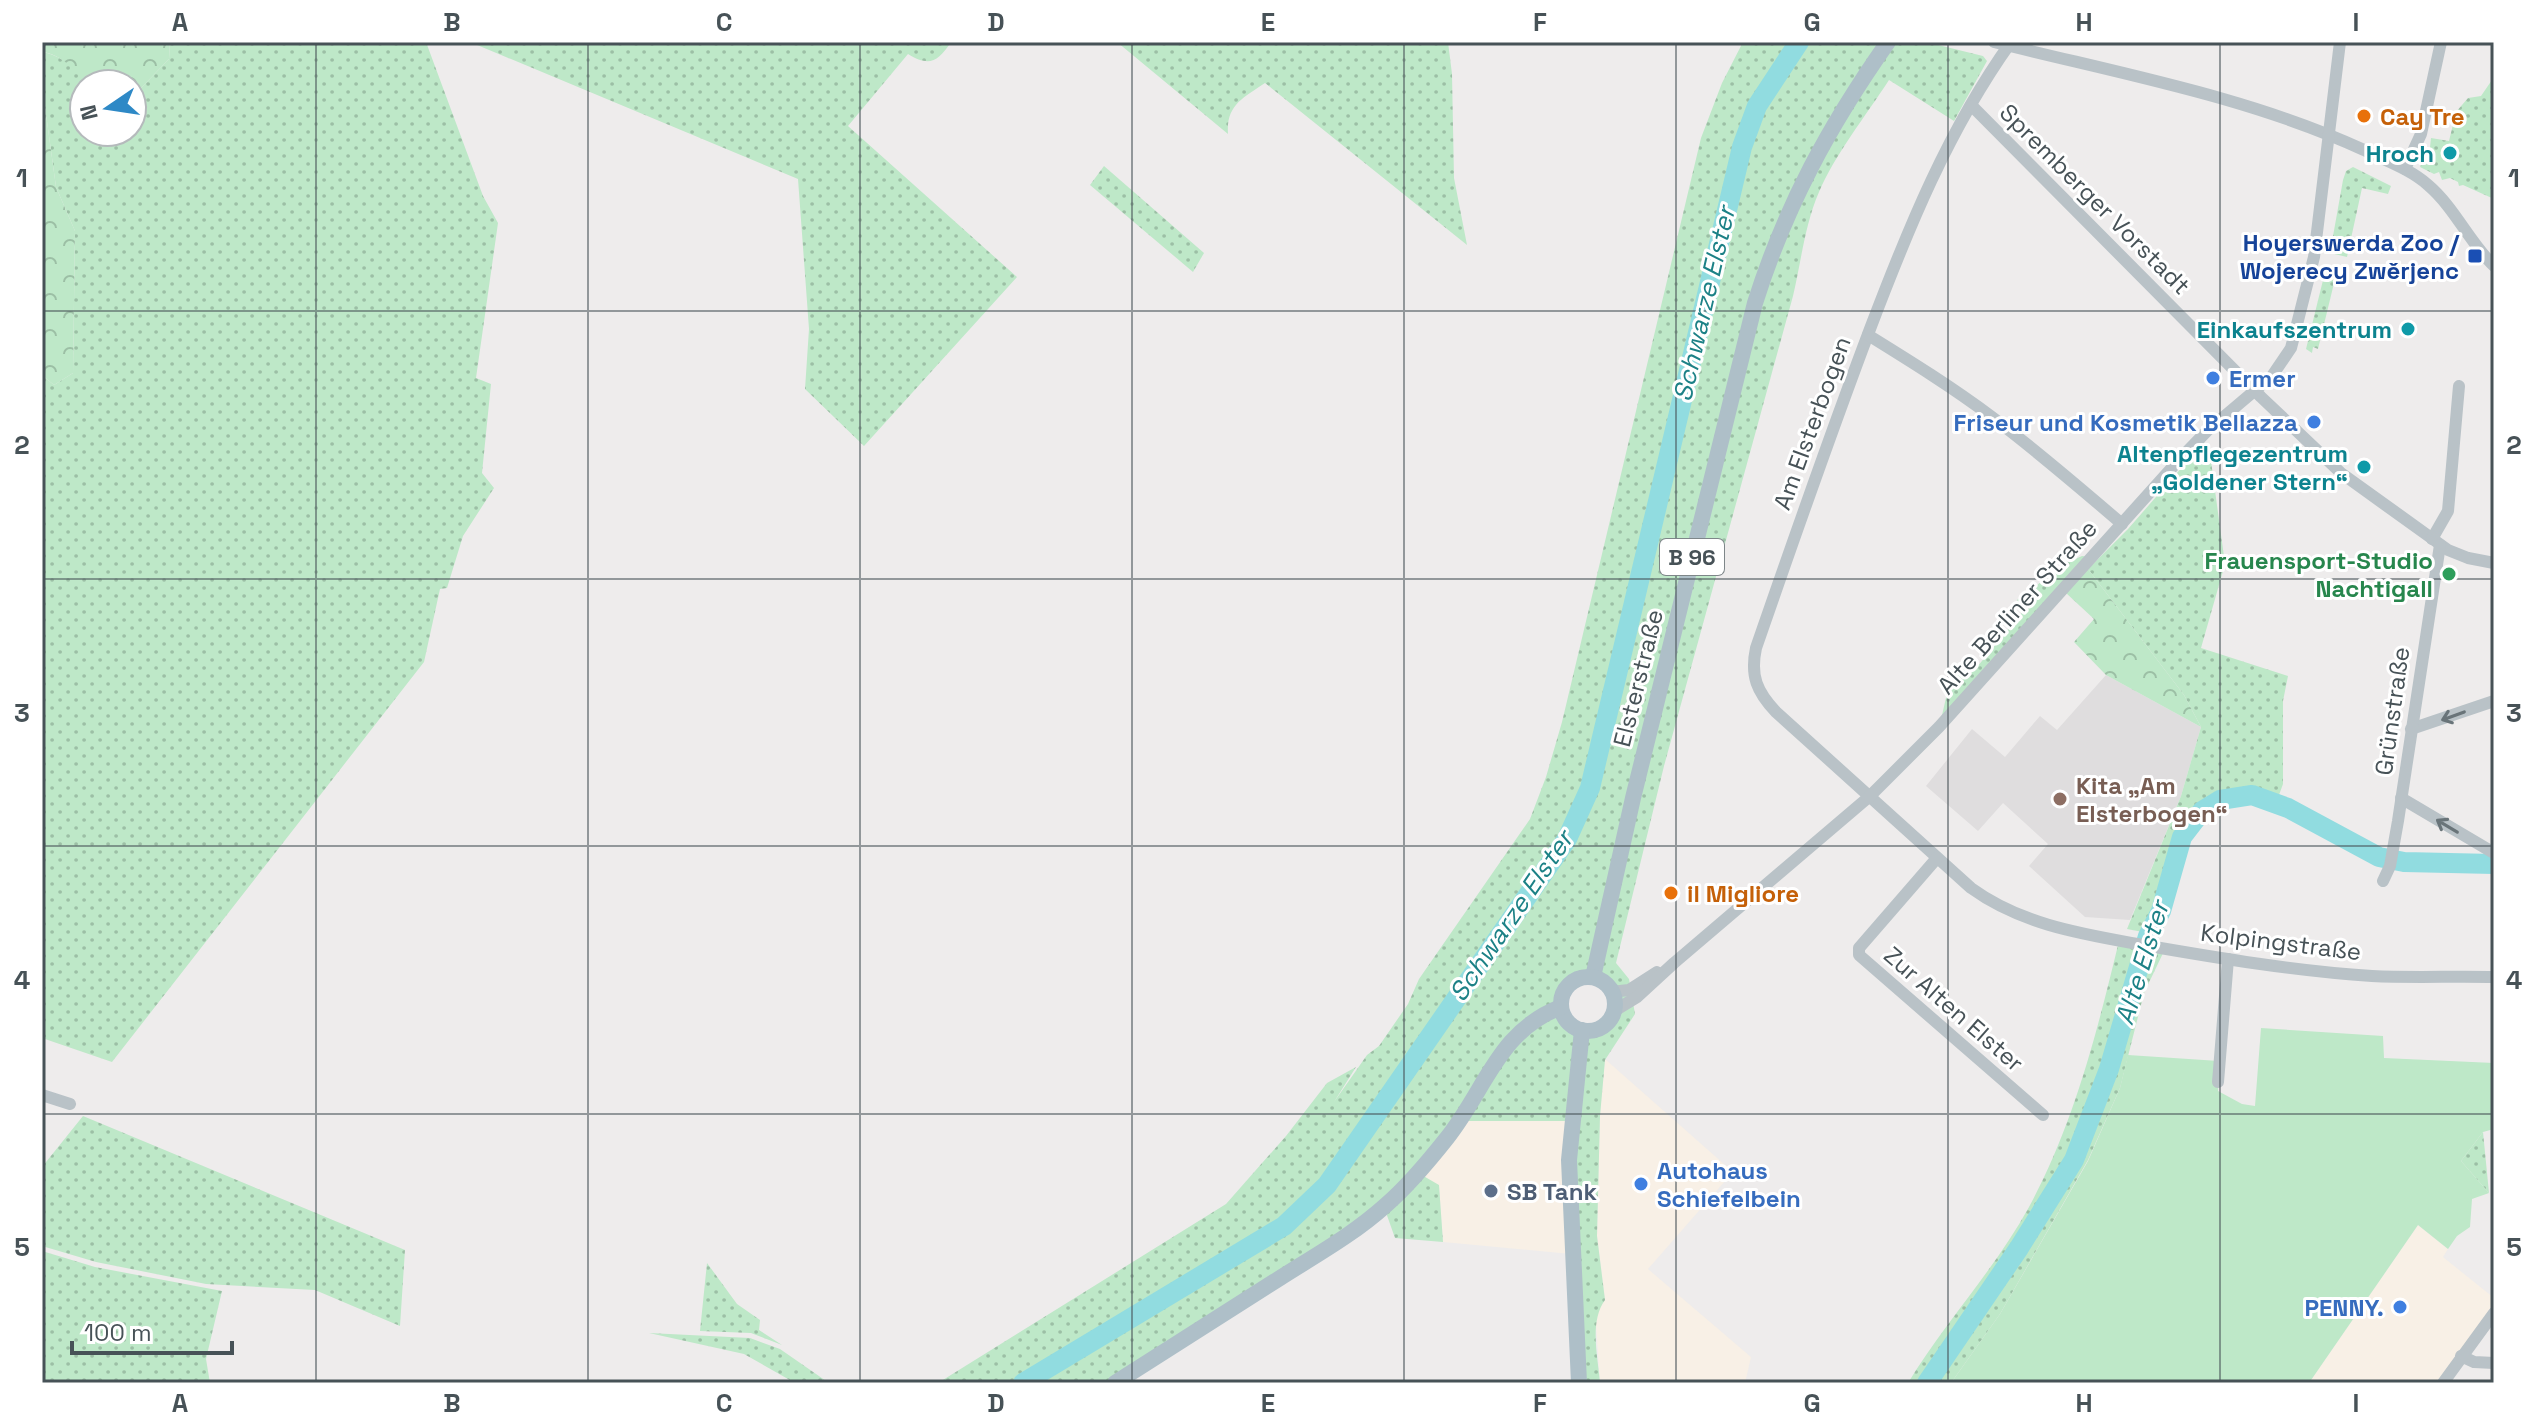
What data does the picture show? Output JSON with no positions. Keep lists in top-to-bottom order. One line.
{"streets":{"main road":["B 96","Elsterstraße"],"street":["Spremberger Vorstadt","Am Elsterbogen","Alte Berliner Straße","Grünstraße","Kolpingstraße","Zur Alten Elster"]},"crossings":[["Spremberger Vorstadt","Am Elsterbogen"],["Spremberger Vorstadt","Alte Berliner Straße"],["Spremberger Vorstadt","Grünstraße"],["Am Elsterbogen","Alte Berliner Straße"],["Am Elsterbogen","Kolpingstraße"],["Alte Berliner Straße","Elsterstraße"],["Alte Berliner Straße","Kolpingstraße"],["Kolpingstraße","Zur Alten Elster"]],"water":["Schwarze Elster","Alte Elster"],"places":{"other":["Cay Tre","Hroch","Einkaufszentrum","Ermer","Friseur und Kosmetik Bellazza","Altenpflegezentrum „Goldener Stern“","Frauensport-Studio Nachtigall","Kita „Am Elsterbogen“","il Migliore","Autohaus Schiefelbein","SB Tank","PENNY."],"transit":["Hoyerswerda Zoo / Wojerecy Zwěrjenc"]},"scale_bar":"100 m","north":"left","grid":{"columns":["A","B","C","D","E","F","G","H","I"],"rows":["1","2","3","4","5"]}}
